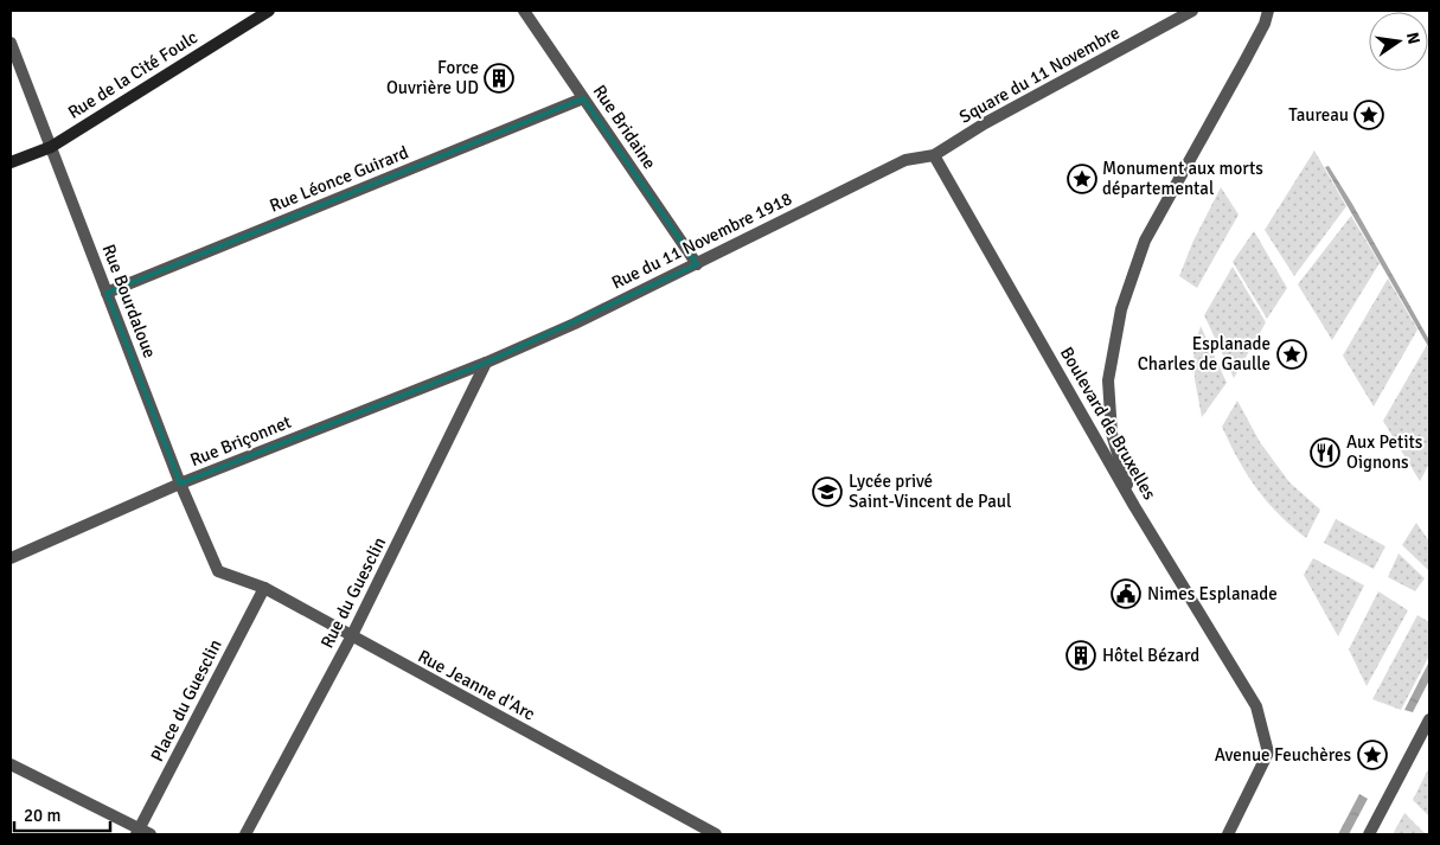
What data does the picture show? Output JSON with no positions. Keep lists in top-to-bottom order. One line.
{"streets":{"street":["Rue de la Cité Foulc","Square du 11 Novembre","Rue Bridaine","Rue Léonce Guirard","Rue du 11 Novembre 1918","Rue Bourdaloue","Boulevard de Bruxelles","Rue Briçonnet","Rue du Guesclin","Rue Jeanne d'Arc","Place du Guesclin"]},"crossings":[["Rue de la Cité Foulc","Rue Bourdaloue"],["Square du 11 Novembre","Rue du 11 Novembre 1918"],["Square du 11 Novembre","Boulevard de Bruxelles"],["Rue Bridaine","Rue Léonce Guirard"],["Rue Bridaine","Rue du 11 Novembre 1918"],["Rue Léonce Guirard","Rue Bourdaloue"],["Rue du 11 Novembre 1918","Boulevard de Bruxelles"],["Rue du 11 Novembre 1918","Rue Briçonnet"],["Rue du 11 Novembre 1918","Rue du Guesclin"],["Rue Bourdaloue","Rue Briçonnet"],["Rue Bourdaloue","Rue Jeanne d'Arc"],["Rue Briçonnet","Rue du Guesclin"],["Rue du Guesclin","Rue Jeanne d'Arc"],["Rue Jeanne d'Arc","Place du Guesclin"]],"places":{"building":["Force Ouvrière UD","Hôtel Bézard"],"place":["Taureau","Monument aux morts départemental","Esplanade Charles de Gaulle","Avenue Feuchères"],"restaurant":["Aux Petits Oignons"],"school or university":["Lycée privé Saint-Vincent de Paul"],"public building":["Nimes Esplanade"]},"scale_bar":"20 m","north":"right"}
